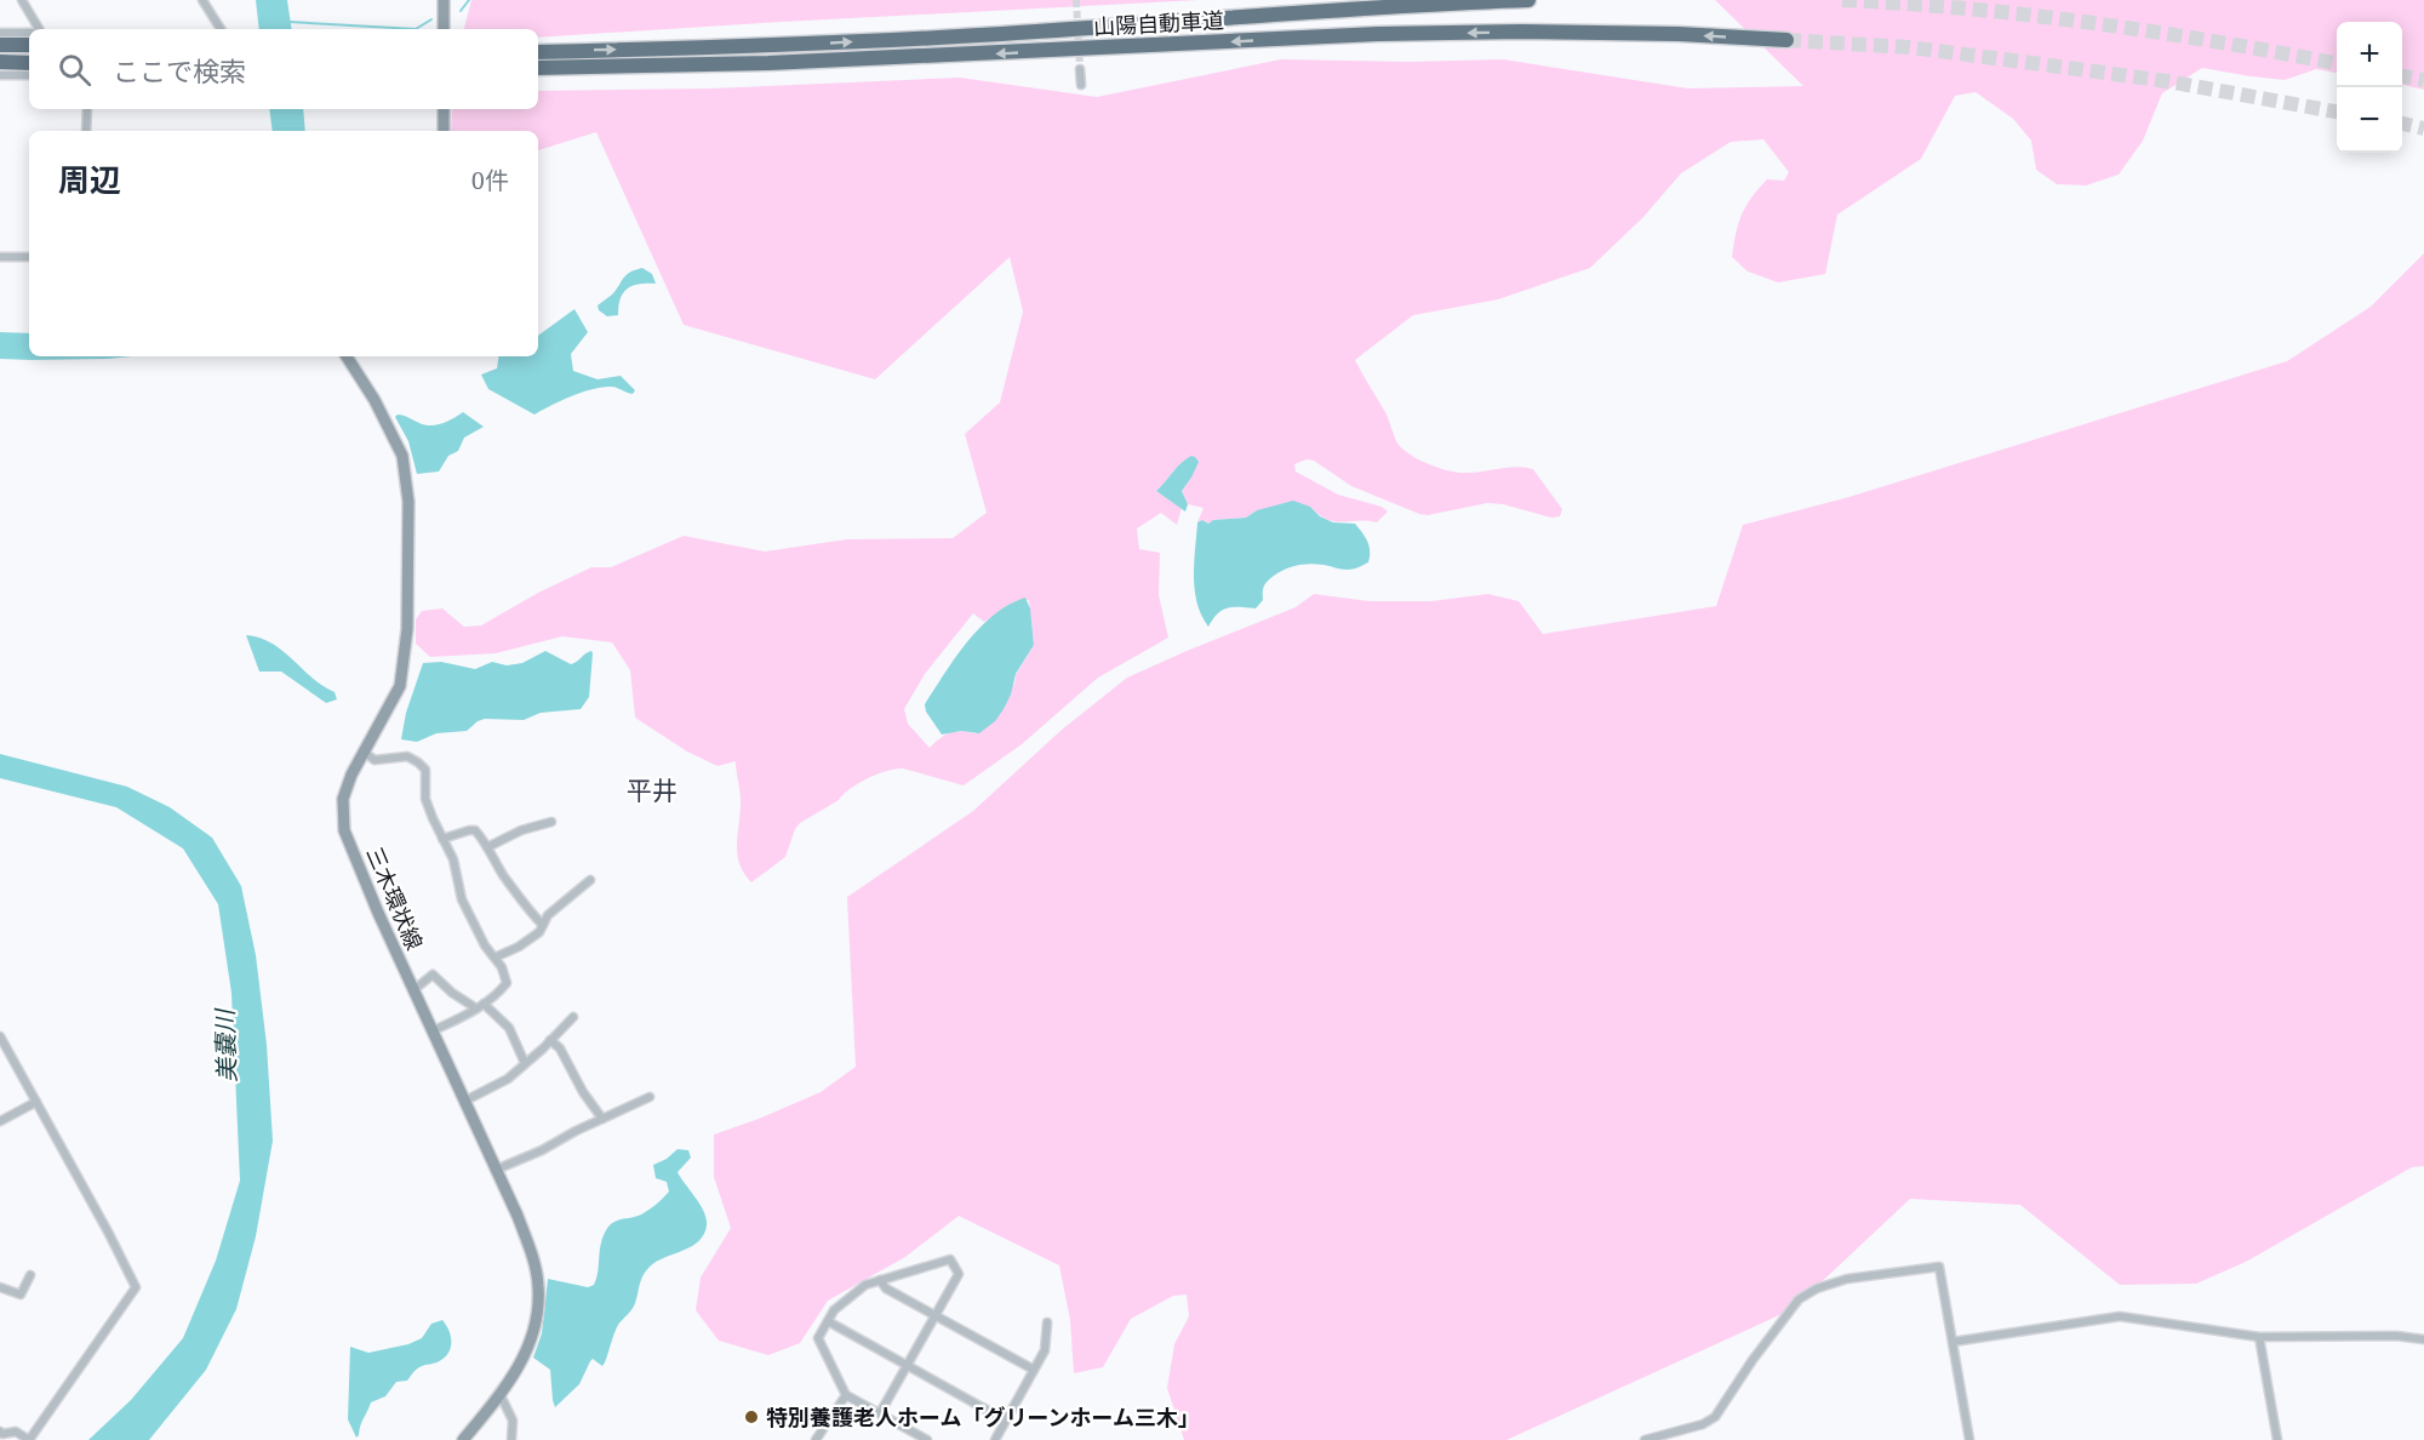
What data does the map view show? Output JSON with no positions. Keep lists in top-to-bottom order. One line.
{"streets":{"highway":["山陽自動車道"],"main road":["三木環状線"]},"districts":["平井"],"water":["美嚢川"],"places":["特別養護老人ホーム「グリーンホーム三木」"],"page":{"map_buttons":["+","−"],"search":"ここで検索","heading":["周辺","0件"]}}
